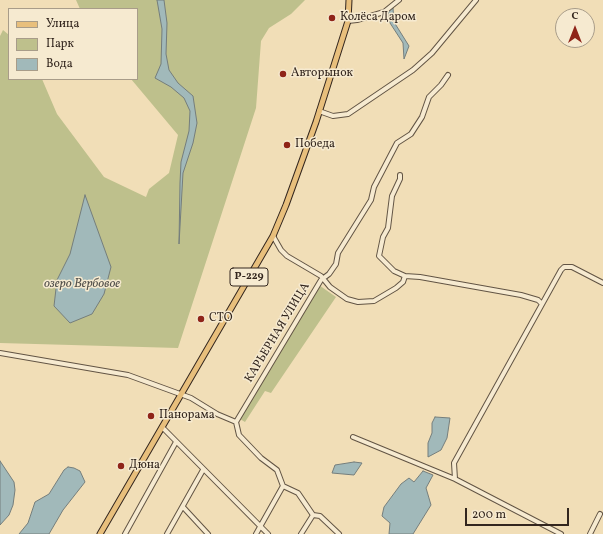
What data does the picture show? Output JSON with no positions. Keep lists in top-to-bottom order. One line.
{"streets":{"main road":["Р-229"],"street":["КАРЬЕРНАЯ УЛИЦА"]},"water":["озеро Вербовое"],"places":["Колёса Даром","Авторынок","Победа","СТО","Панорама","Дюна"],"legend":["Улица","Парк","Вода"],"scale_bar":"200 m","north":"top"}
